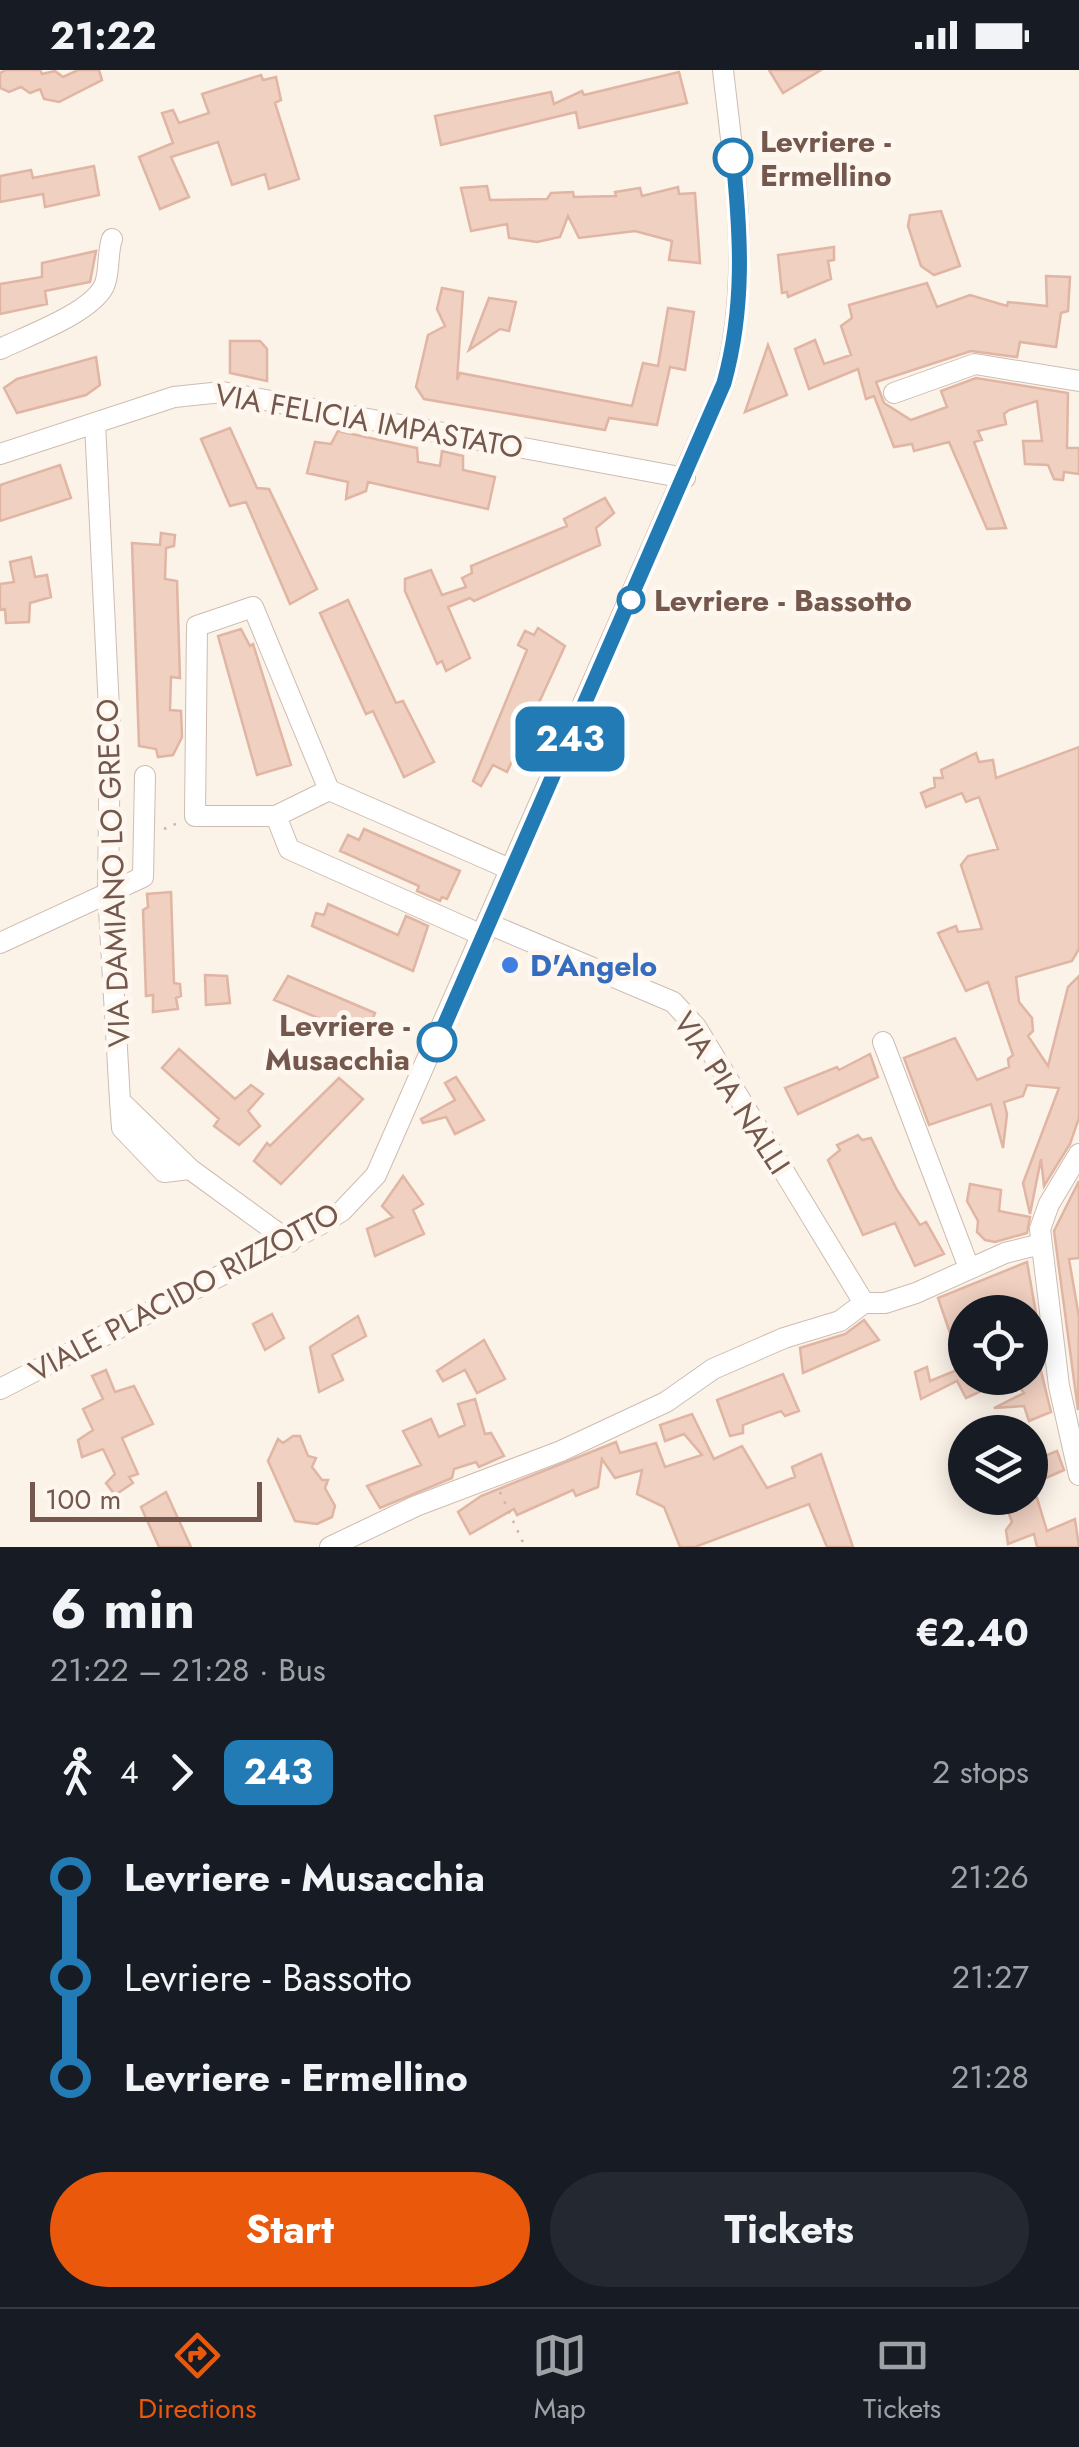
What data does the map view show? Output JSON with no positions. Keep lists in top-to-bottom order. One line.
{"streets":{"street":["VIA FELICIA IMPASTATO","VIA DAMIANO LO GRECO","VIA PIA NALLI","VIALE PLACIDO RIZZOTTO"]},"crossings":[["VIA FELICIA IMPASTATO","VIA DAMIANO LO GRECO"],["VIA FELICIA IMPASTATO","VIALE PLACIDO RIZZOTTO"],["VIA DAMIANO LO GRECO","VIALE PLACIDO RIZZOTTO"],["VIA PIA NALLI","VIALE PLACIDO RIZZOTTO"]],"places":["Levriere - Ermellino","Levriere - Bassotto","D'Angelo","Levriere - Musacchia"],"lines":["bus line 243"],"scale_bar":"100 m","page":{"status":"21:22","on_map":"243","scale":"100 m","heading":["6 min","21:22 – 21:28 · Bus","€2.40"],"legs":["4","243","2 stops"],"list":[{"name":"Levriere - Musacchia","value":"21:26"},{"name":"Levriere - Bassotto","value":"21:27"},{"name":"Levriere - Ermellino","value":"21:28"}],"buttons":["Start","Tickets"],"tabs":["Directions","Map","Tickets"]}}
